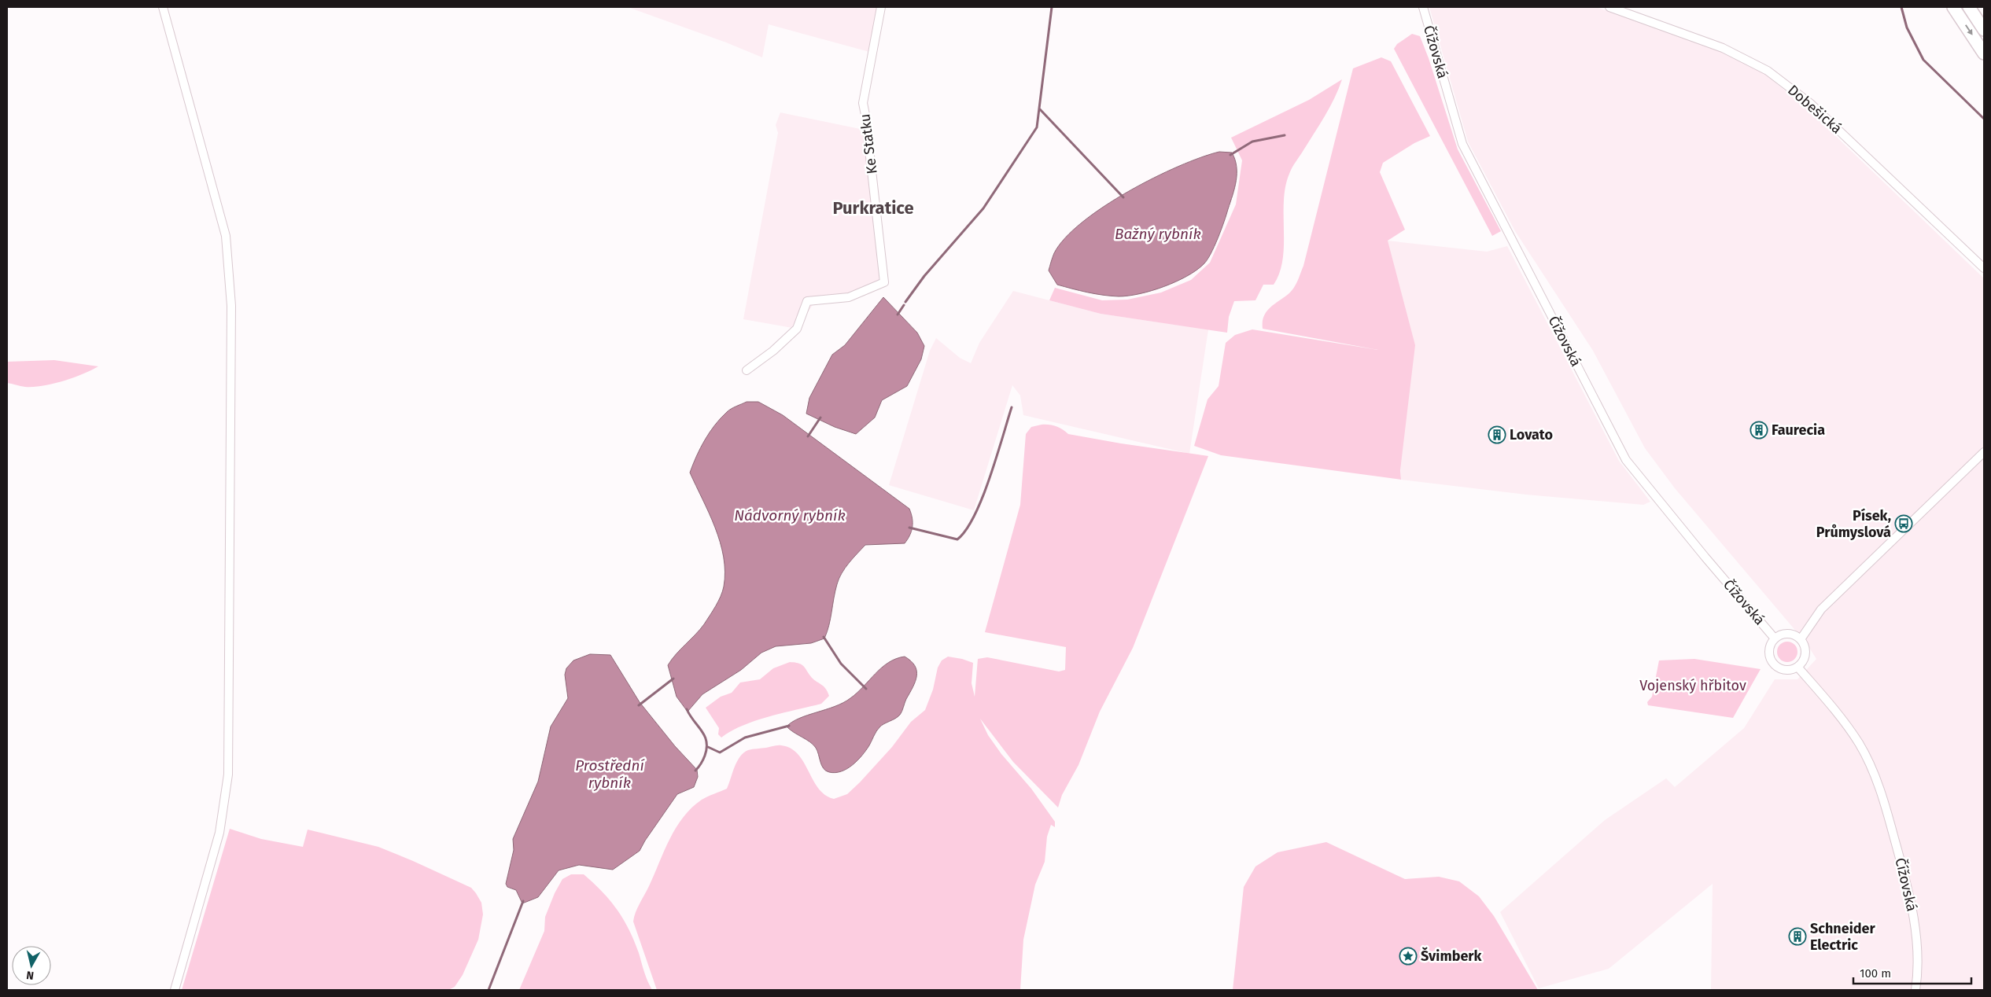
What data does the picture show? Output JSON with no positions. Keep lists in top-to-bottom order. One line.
{"streets":{"street":["Čížovská","Dobešická","Ke Statku"]},"districts":["Purkratice"],"water":["Bažný rybník","Nádvorný rybník","Prostřední rybník"],"parks":["Vojenský hřbitov"],"places":{"building":["Faurecia","Lovato","Schneider Electric"],"bus stop":["Písek, Průmyslová"],"place":["Švimberk"]},"scale_bar":"100 m","north":"bottom"}
